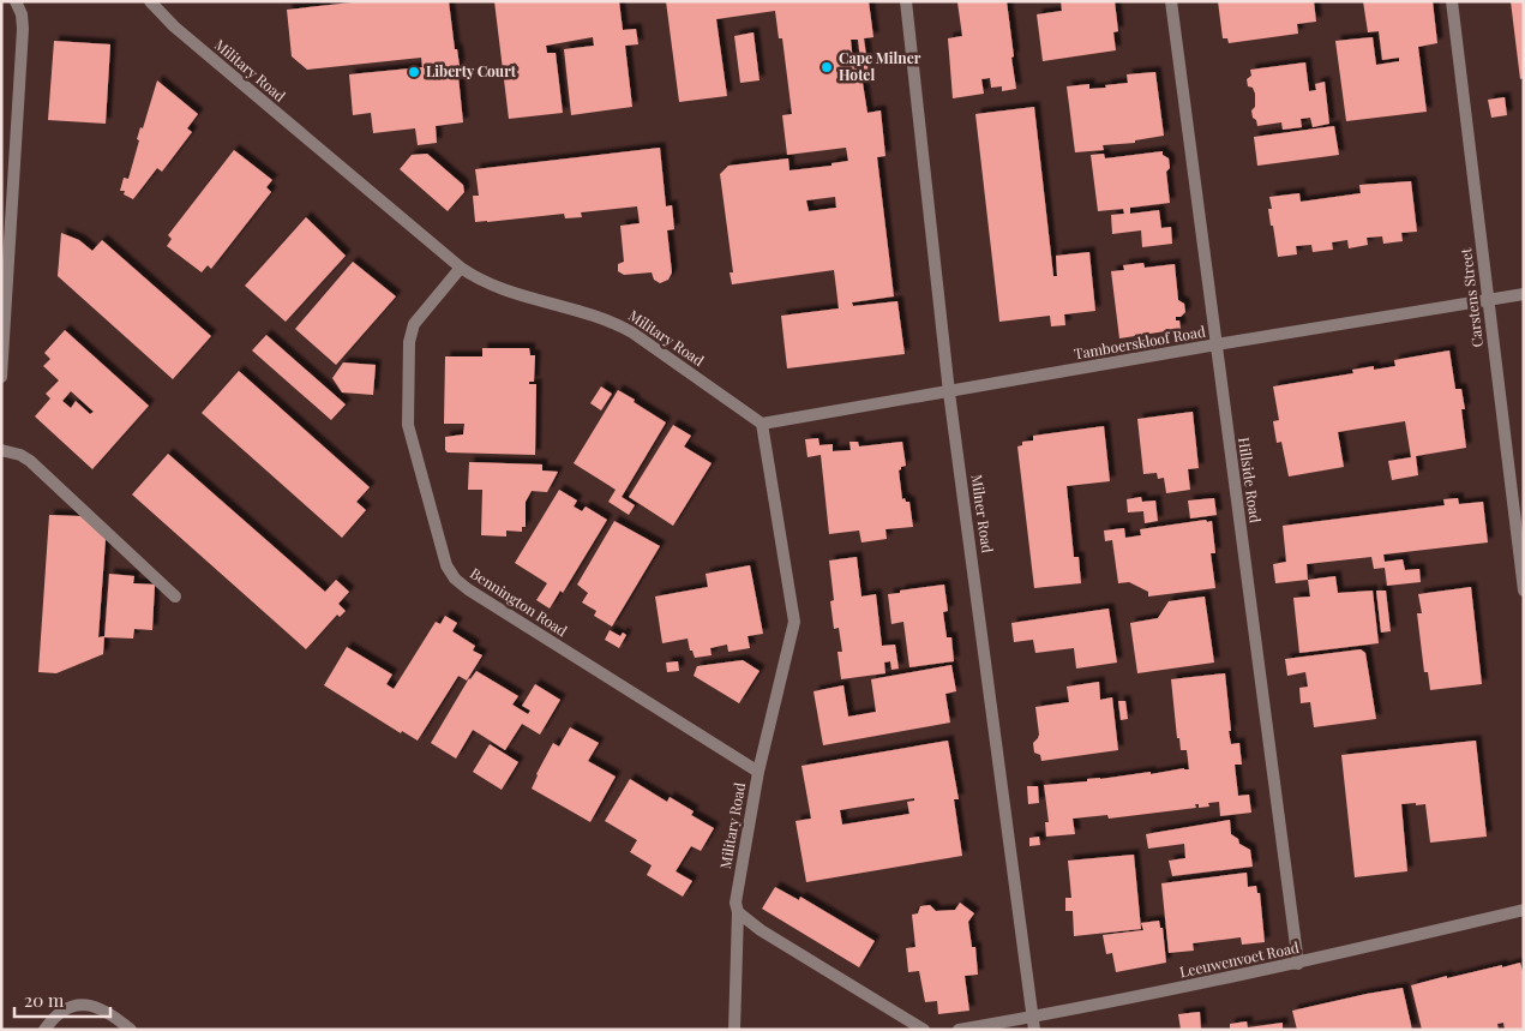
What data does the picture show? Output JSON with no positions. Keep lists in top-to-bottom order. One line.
{"streets":{"street":["Military Road","Carstens Street","Tamboerskloof Road","Hillside Road","Milner Road","Bennington Road","Leeuwenvoet Road"]},"crossings":[["Military Road","Tamboerskloof Road"],["Military Road","Bennington Road"],["Carstens Street","Tamboerskloof Road"],["Tamboerskloof Road","Hillside Road"],["Tamboerskloof Road","Milner Road"],["Hillside Road","Leeuwenvoet Road"],["Milner Road","Leeuwenvoet Road"]],"places":["Cape Milner Hotel","Liberty Court"],"scale_bar":"20 m"}
